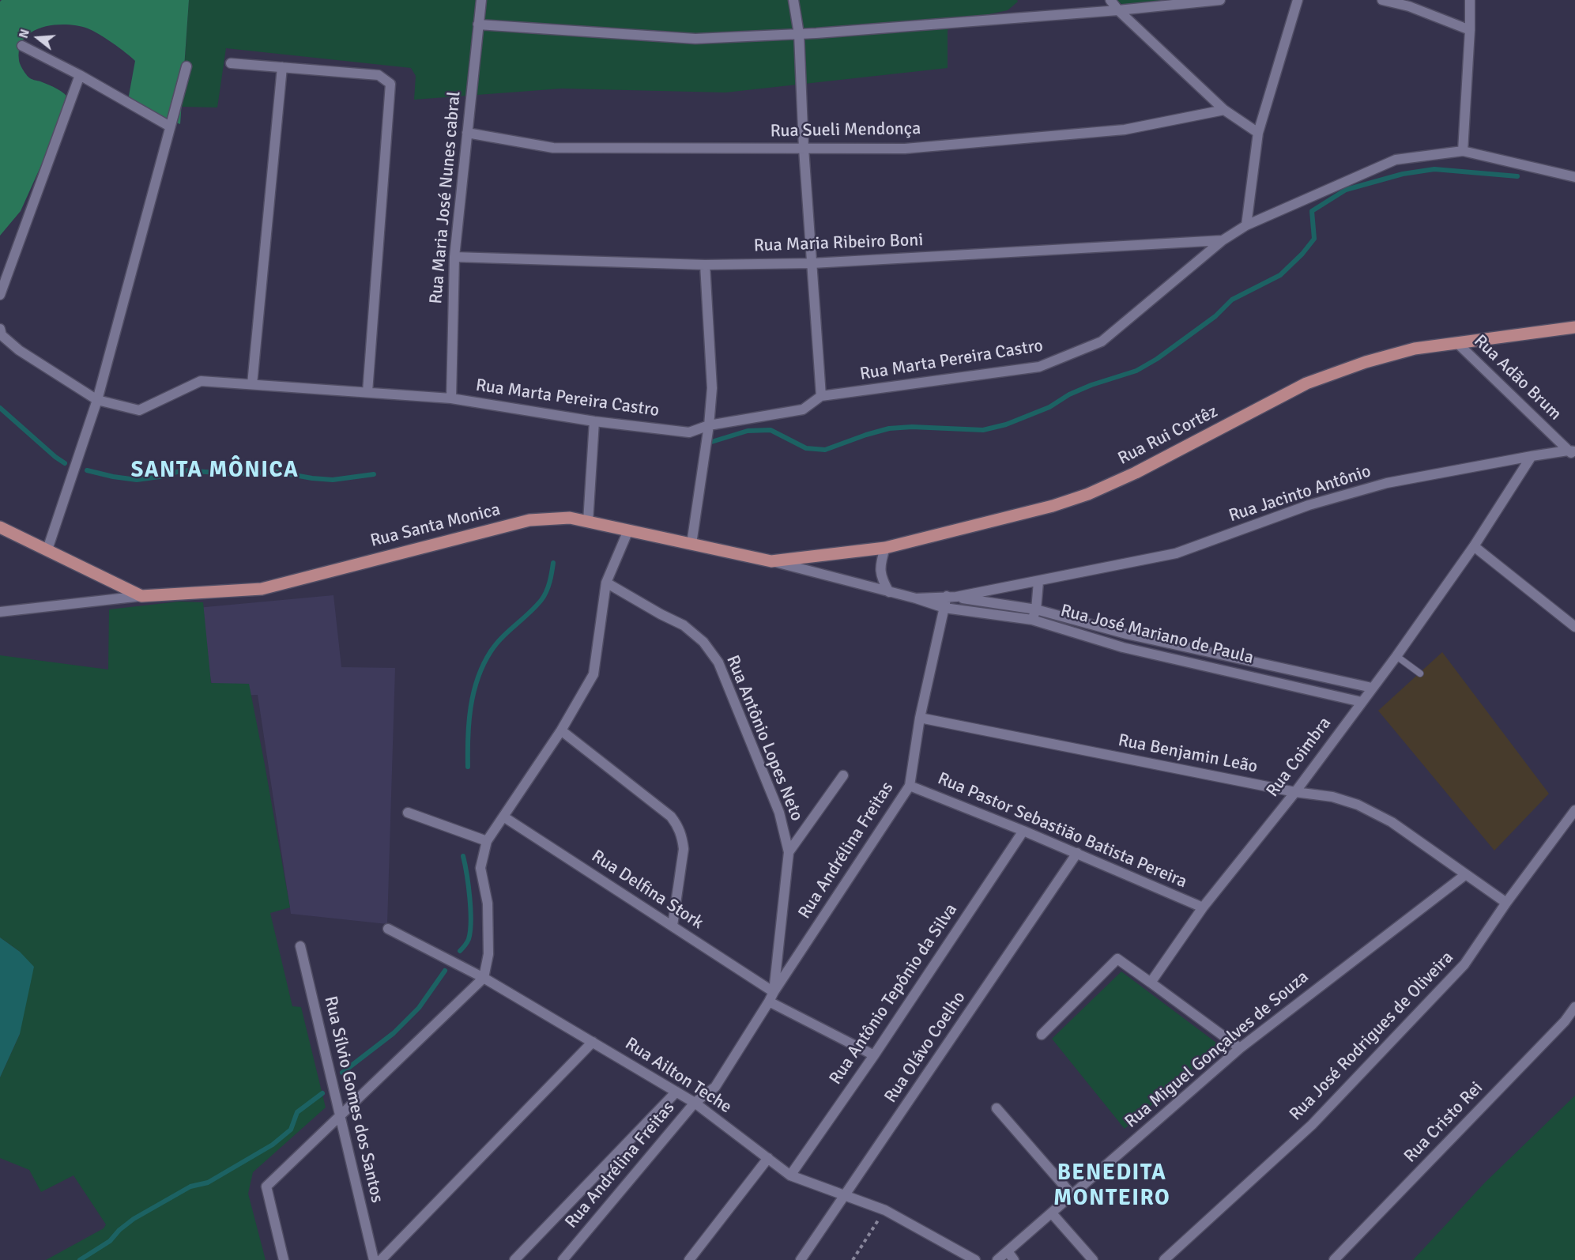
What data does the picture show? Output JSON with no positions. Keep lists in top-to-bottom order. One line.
{"streets":{"main road":["Rua Rui Cortêz","Rua Santa Monica"],"street":["Rua Sueli Mendonça","Rua Maria José Nunes cabral","Rua Maria Ribeiro Boni","Rua Marta Pereira Castro","Rua Adão Brum","Rua Jacinto Antônio","Rua José Mariano de Paula","Rua Antônio Lopes Neto","Rua Benjamin Leão","Rua Coimbra","Rua Pastor Sebastião Batista Pereira","Rua Andrélina Freitas","Rua Delfina Stork","Rua Antônio Tepônio da Silva","Rua José Rodrigues de Oliveira","Rua Olávo Coelho","Rua Miguel Gonçalves de Souza","Rua Ailton Teche","Rua Sílvio Gomes dos Santos","Rua Cristo Rei"]},"crossings":[["Rua Sueli Mendonça","Rua Maria José Nunes cabral"],["Rua Maria José Nunes cabral","Rua Maria Ribeiro Boni"],["Rua Maria José Nunes cabral","Rua Marta Pereira Castro"],["Rua Maria Ribeiro Boni","Rua Marta Pereira Castro"],["Rua Adão Brum","Rua Rui Cortêz"],["Rua Adão Brum","Rua Jacinto Antônio"],["Rua Rui Cortêz","Rua Santa Monica"],["Rua Jacinto Antônio","Rua Santa Monica"],["Rua Jacinto Antônio","Rua José Mariano de Paula"],["Rua Jacinto Antônio","Rua Coimbra"],["Rua Jacinto Antônio","Rua Andrélina Freitas"],["Rua Santa Monica","Rua José Mariano de Paula"],["Rua José Mariano de Paula","Rua Coimbra"],["Rua José Mariano de Paula","Rua Andrélina Freitas"],["Rua Antônio Lopes Neto","Rua Andrélina Freitas"],["Rua Antônio Lopes Neto","Rua Delfina Stork"],["Rua Benjamin Leão","Rua Coimbra"],["Rua Benjamin Leão","Rua Andrélina Freitas"],["Rua Benjamin Leão","Rua José Rodrigues de Oliveira"],["Rua Benjamin Leão","Rua Miguel Gonçalves de Souza"],["Rua Coimbra","Rua Pastor Sebastião Batista Pereira"],["Rua Pastor Sebastião Batista Pereira","Rua Andrélina Freitas"],["Rua Pastor Sebastião Batista Pereira","Rua Antônio Tepônio da Silva"],["Rua Pastor Sebastião Batista Pereira","Rua Olávo Coelho"],["Rua Andrélina Freitas","Rua Delfina Stork"],["Rua Andrélina Freitas","Rua Ailton Teche"],["Rua Antônio Tepônio da Silva","Rua Ailton Teche"],["Rua Olávo Coelho","Rua Ailton Teche"]],"districts":["SANTA MÔNICA","BENEDITA MONTEIRO"],"north":"left"}
